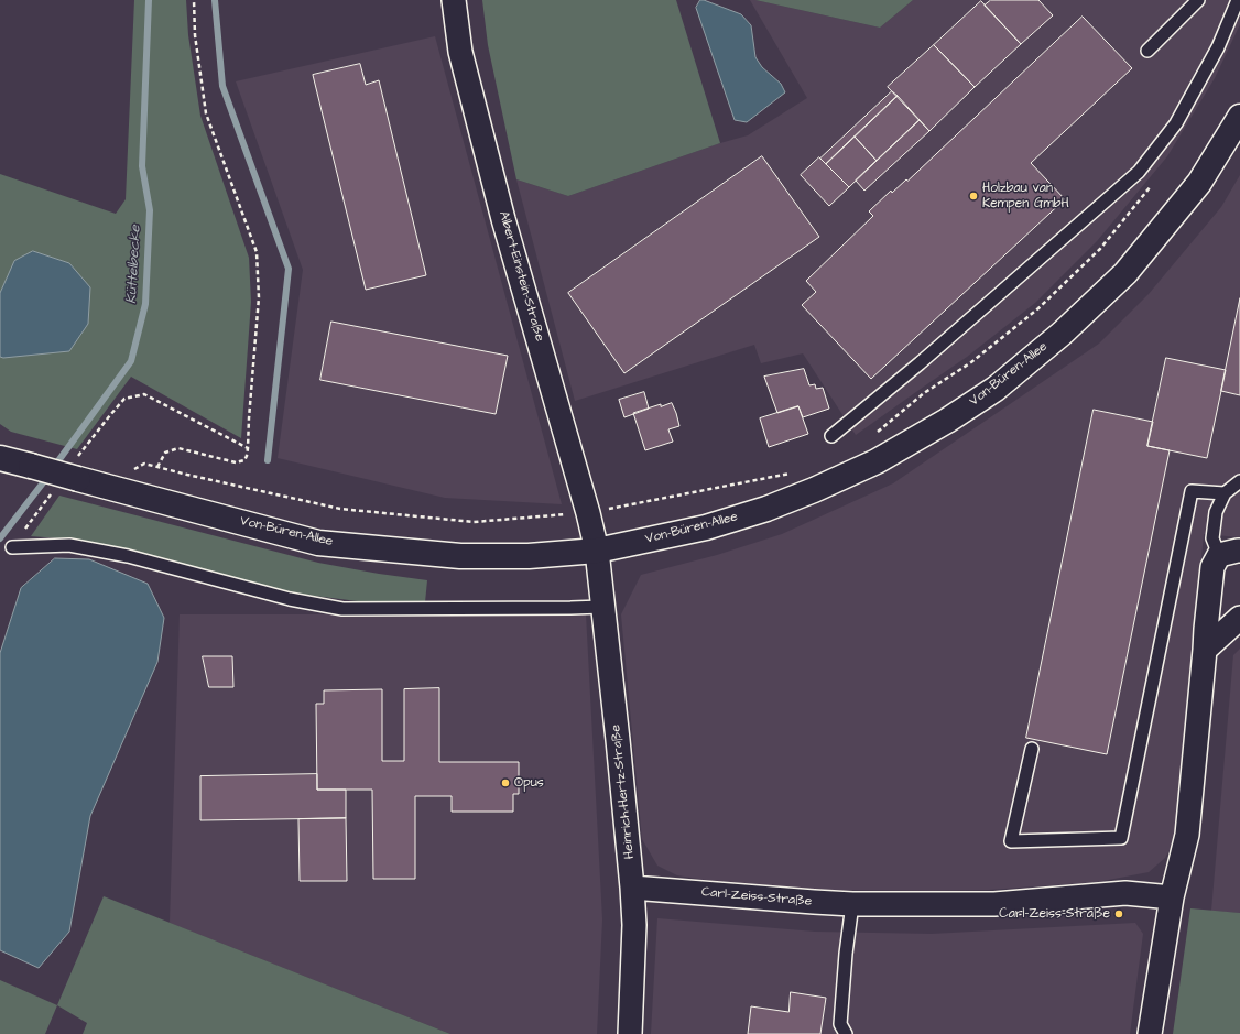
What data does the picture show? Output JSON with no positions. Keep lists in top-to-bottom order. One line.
{"streets":{"street":["Albert-Einstein-Straße","Von-Büren-Allee","Heinrich-Hertz-Straße","Carl-Zeiss-Straße"]},"crossings":[["Albert-Einstein-Straße","Von-Büren-Allee"],["Albert-Einstein-Straße","Heinrich-Hertz-Straße"],["Von-Büren-Allee","Heinrich-Hertz-Straße"],["Heinrich-Hertz-Straße","Carl-Zeiss-Straße"]],"water":["Küttelbecke"],"places":["Holzbau van Kempen GmbH","Opus","Carl-Zeiss-Straße"]}
